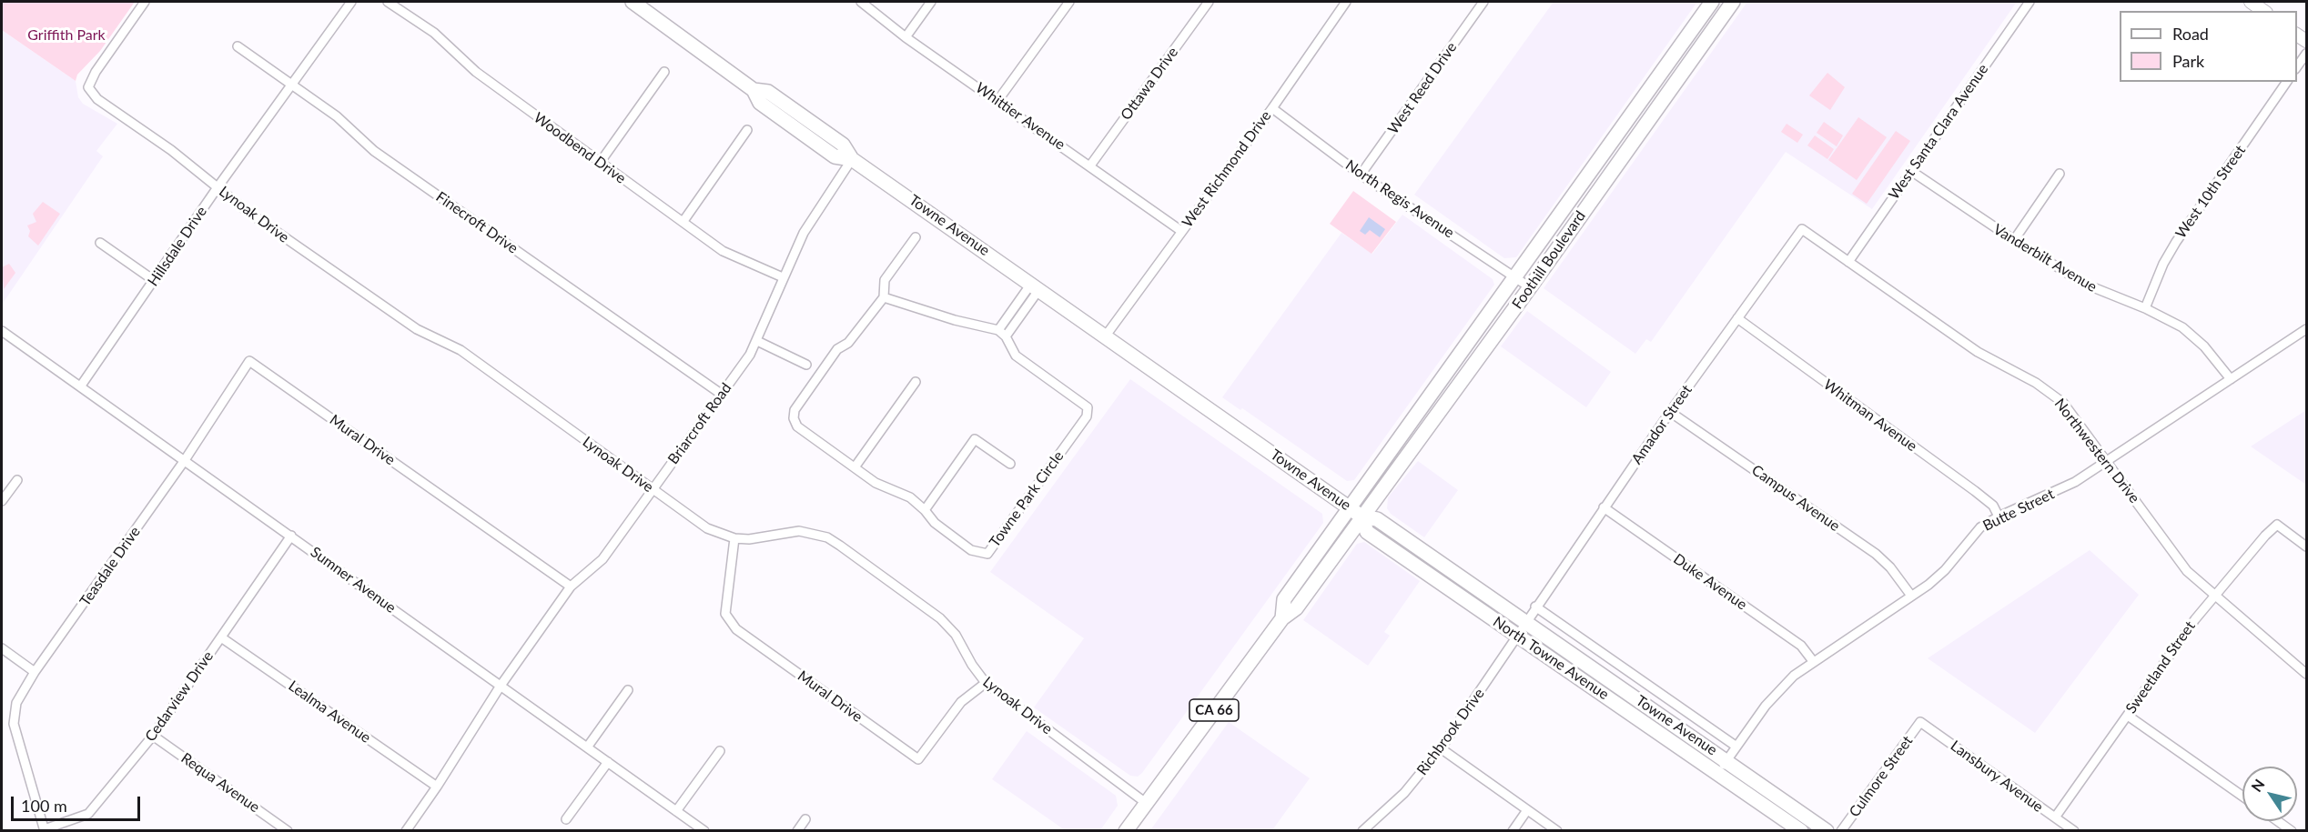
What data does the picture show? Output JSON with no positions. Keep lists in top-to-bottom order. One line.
{"streets":{"main road":["Towne Avenue","Foothill Boulevard","North Towne Avenue","CA 66"],"street":["Ottawa Drive","West Reed Drive","Whittier Avenue","West Santa Clara Avenue","Woodbend Drive","West Richmond Drive","West 10th Street","North Regis Avenue","Lynoak Drive","Finecroft Drive","Hillsdale Drive","Vanderbilt Avenue","Whitman Avenue","Briarcroft Road","Amador Street","Mural Drive","Northwestern Drive","Campus Avenue","Towne Park Circle","Butte Street","Teasdale Drive","Sumner Avenue","Duke Avenue","Sweetland Street","Cedarview Drive","Lealma Avenue","Richbrook Drive","Culmore Street","Lansbury Avenue","Requa Avenue"]},"crossings":[["Ottawa Drive","Whittier Avenue"],["West Reed Drive","North Regis Avenue"],["Whittier Avenue","West Richmond Drive"],["West Santa Clara Avenue","Vanderbilt Avenue"],["West Santa Clara Avenue","Northwestern Drive"],["Woodbend Drive","Briarcroft Road"],["West Richmond Drive","North Regis Avenue"],["West Richmond Drive","Towne Avenue"],["West 10th Street","Vanderbilt Avenue"],["North Regis Avenue","Foothill Boulevard"],["Lynoak Drive","Hillsdale Drive"],["Lynoak Drive","Briarcroft Road"],["Lynoak Drive","Mural Drive"],["Lynoak Drive","CA 66"],["Finecroft Drive","Hillsdale Drive"],["Finecroft Drive","Briarcroft Road"],["Towne Avenue","Foothill Boulevard"],["Towne Avenue","Briarcroft Road"],["Towne Avenue","Amador Street"],["Towne Avenue","Butte Street"],["Towne Avenue","North Towne Avenue"],["Towne Avenue","CA 66"],["Towne Avenue","Richbrook Drive"],["Hillsdale Drive","Sumner Avenue"],["Vanderbilt Avenue","Butte Street"],["Foothill Boulevard","North Towne Avenue"],["Foothill Boulevard","CA 66"],["Whitman Avenue","Amador Street"],["Whitman Avenue","Butte Street"],["Briarcroft Road","Mural Drive"],["Briarcroft Road","Sumner Avenue"],["Briarcroft Road","Lealma Avenue"],["Amador Street","Northwestern Drive"],["Amador Street","Campus Avenue"],["Amador Street","Duke Avenue"],["Amador Street","Richbrook Drive"],["Mural Drive","Teasdale Drive"],["Mural Drive","Sumner Avenue"],["Northwestern Drive","Butte Street"],["Northwestern Drive","Sweetland Street"],["Campus Avenue","Butte Street"],["Butte Street","Duke Avenue"],["Butte Street","North Towne Avenue"],["Teasdale Drive","Sumner Avenue"],["Teasdale Drive","Cedarview Drive"],["Sumner Avenue","Cedarview Drive"],["North Towne Avenue","CA 66"],["North Towne Avenue","Richbrook Drive"],["Sweetland Street","Lansbury Avenue"],["Cedarview Drive","Lealma Avenue"],["Cedarview Drive","Requa Avenue"],["Culmore Street","Lansbury Avenue"]],"parks":["Griffith Park"],"legend":["Road","Park"],"scale_bar":"100 m","north":"top left"}
